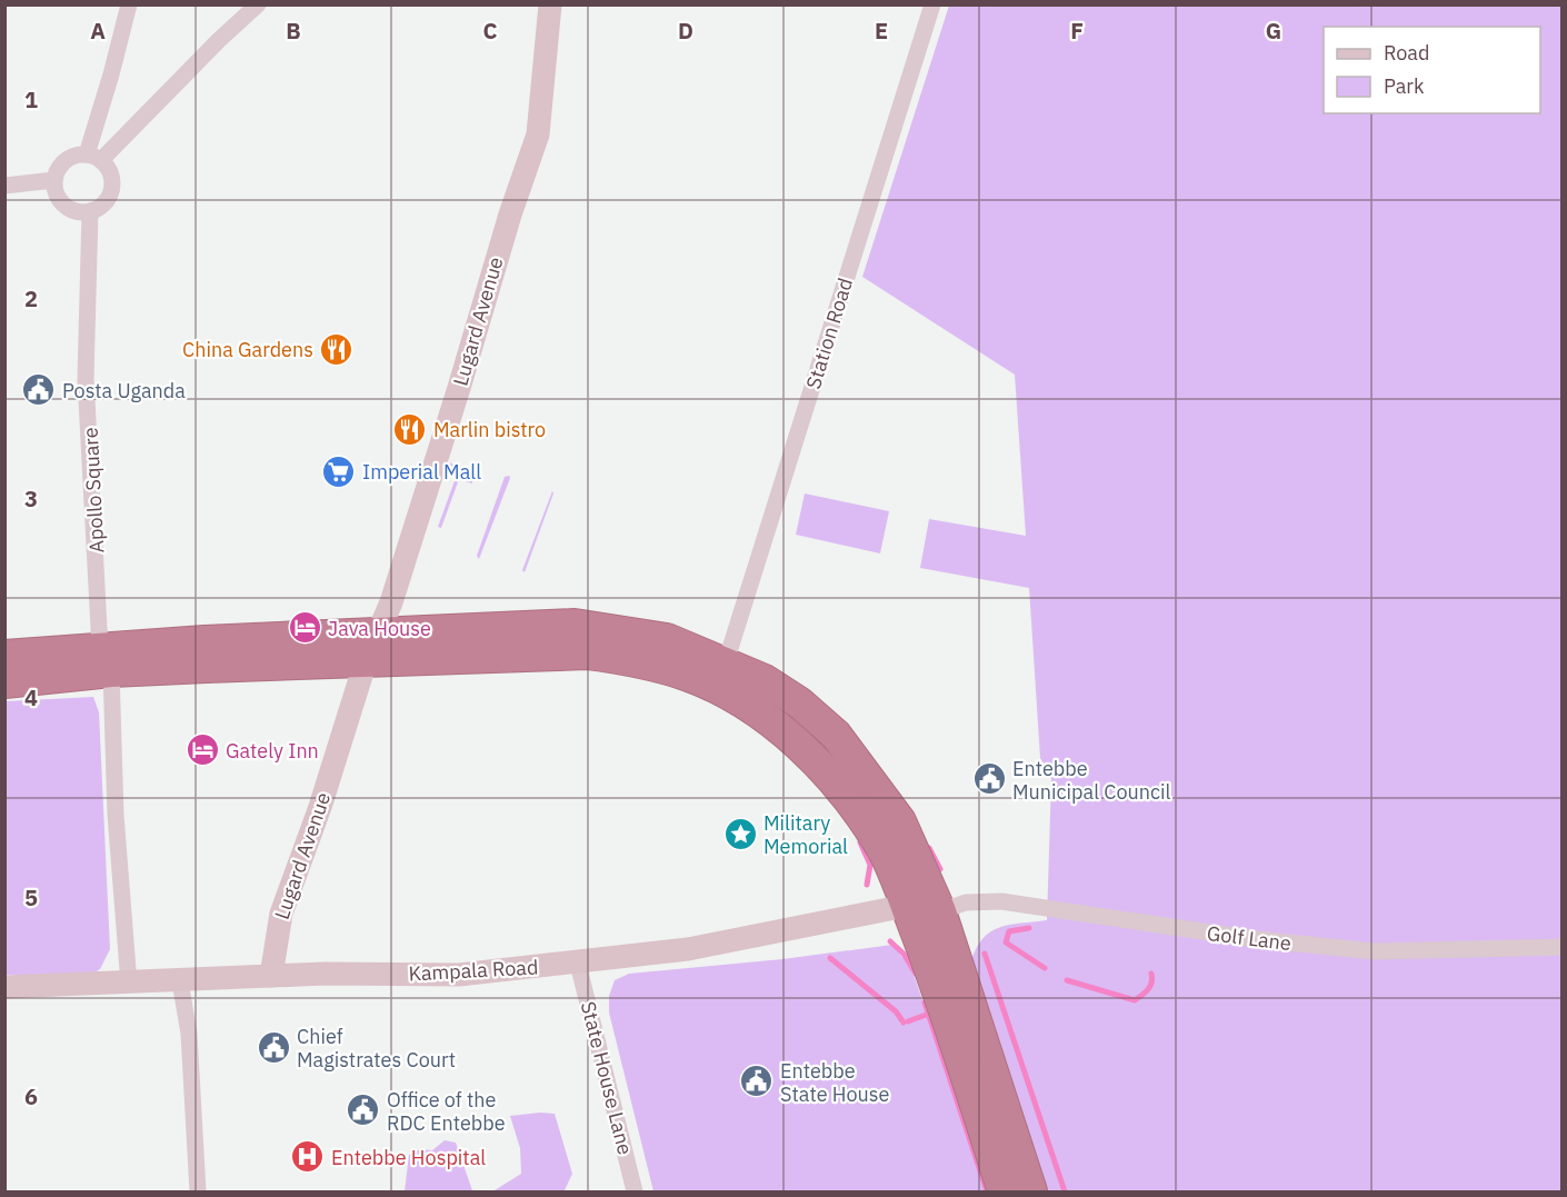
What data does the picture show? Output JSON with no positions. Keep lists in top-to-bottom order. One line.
{"streets":{"street":["Lugard Avenue","Station Road","Apollo Square","Golf Lane","Kampala Road","State House Lane"]},"crossings":[["Lugard Avenue","Kampala Road"],["Apollo Square","Kampala Road"],["Golf Lane","Kampala Road"],["Kampala Road","State House Lane"]],"places":{"restaurant":["China Gardens","Marlin bistro"],"public building":["Posta Uganda","Entebbe Municipal Council","Chief Magistrates Court","Entebbe State House","Office of the RDC Entebbe"],"supermarket":["Imperial Mall"],"hotel":["Java House","Gately Inn"],"place":["Military Memorial"],"hospital":["Entebbe Hospital"]},"legend":["Road","Park"],"grid":{"columns":["A","B","C","D","E","F","G"],"rows":["1","2","3","4","5","6"]}}
